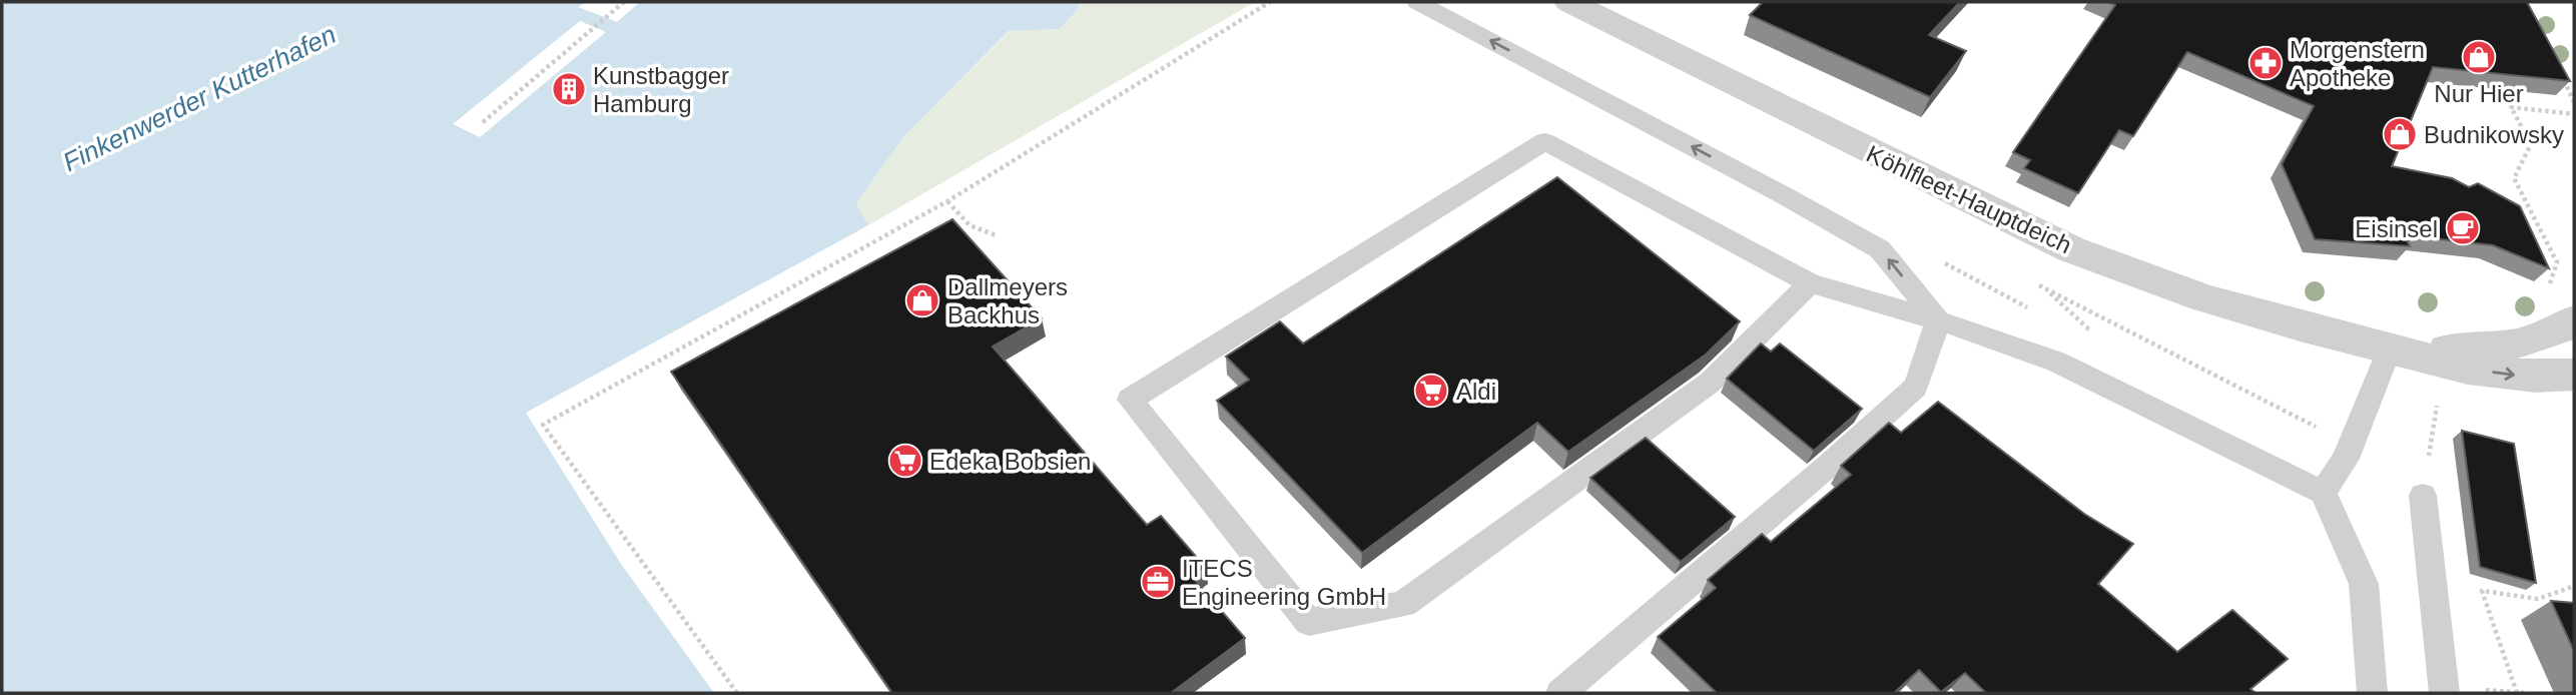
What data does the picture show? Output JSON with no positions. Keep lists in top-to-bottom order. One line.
{"streets":{"street":["Köhlfleet-Hauptdeich"]},"water":["Finkenwerder Kutterhafen"],"places":{"shop":["Nur Hier","Budnikowsky","Dallmeyers Backhus"],"pharmacy":["Morgenstern Apotheke"],"building":["Kunstbagger Hamburg"],"cafe":["Eisinsel"],"supermarket":["Aldi","Edeka Bobsien"],"office":["ITECS Engineering GmbH"]}}
